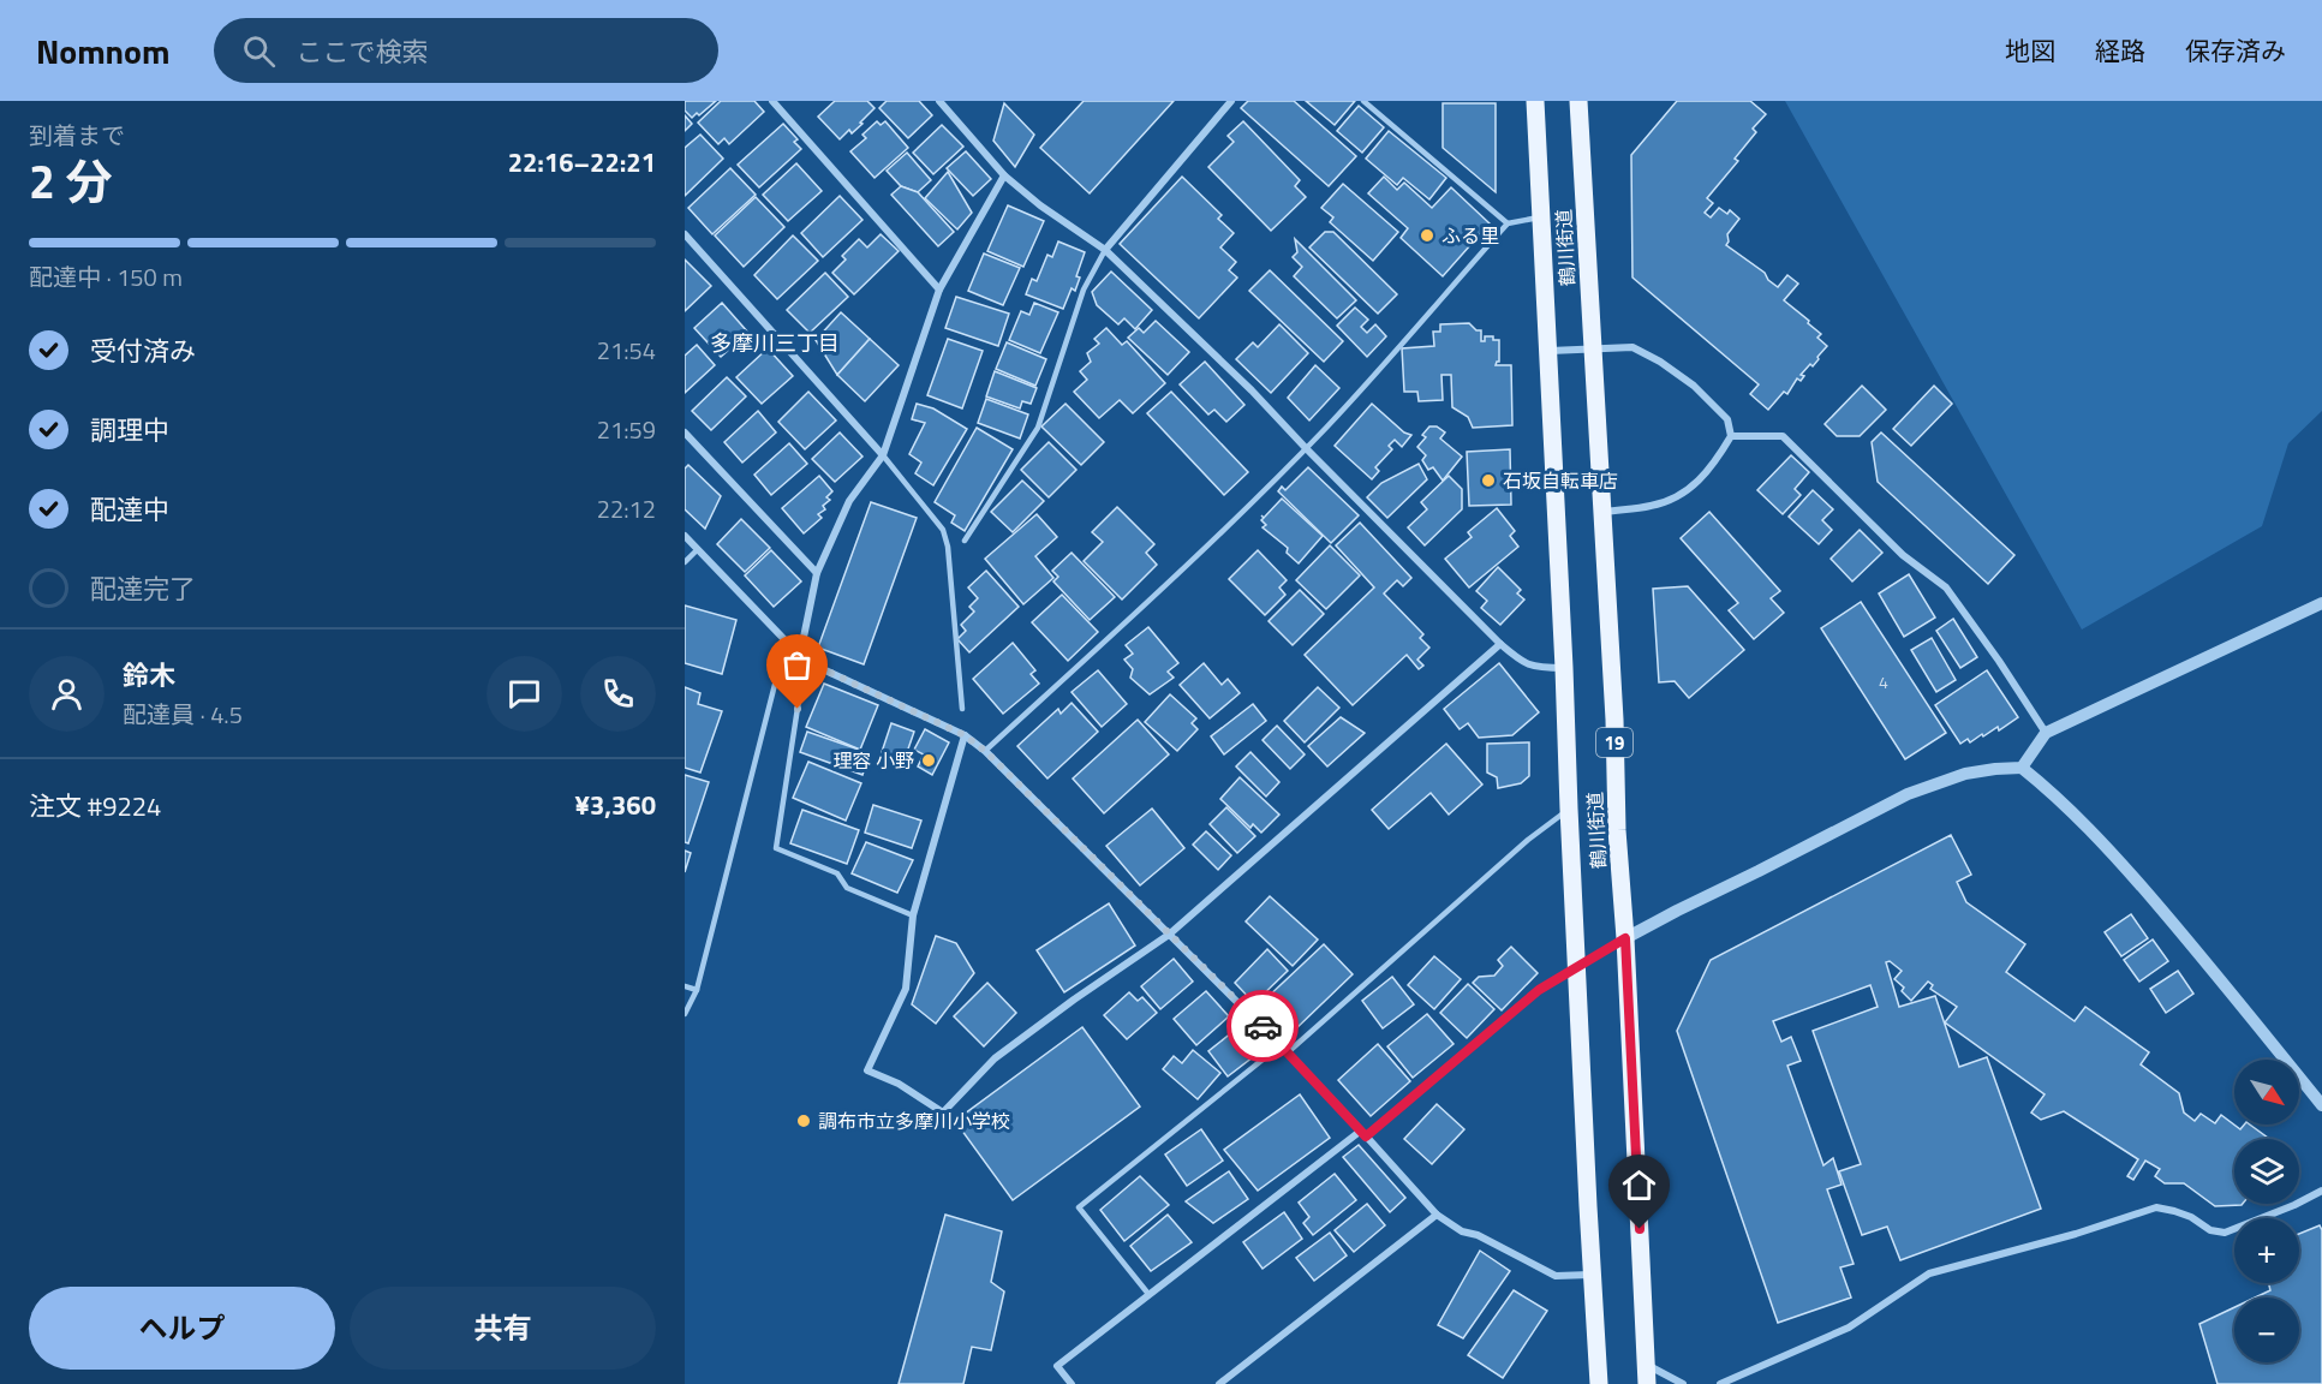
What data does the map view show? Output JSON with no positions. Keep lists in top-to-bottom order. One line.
{"streets":{"main road":["鶴川街道","19"]},"districts":["多摩川三丁目"],"places":["ふる里","石坂自転車店","理容 小野","調布市立多摩川小学校"],"house_numbers":["4"],"north":"bottom right","page":{"header":"Nomnom","search":"ここで検索","nav":["地図","経路","保存済み"],"heading":["2 分","到着まで","22:16–22:21"],"panel":["鈴木","配達員 · 4.5","注文 #9224","¥3,360"],"bar":"配達中 · 150 m","list":[["受付済み","21:54"],["調理中","21:59"],["配達中","22:12"],"配達完了"],"map_buttons":["+","−"],"buttons":["ヘルプ","共有"]}}
